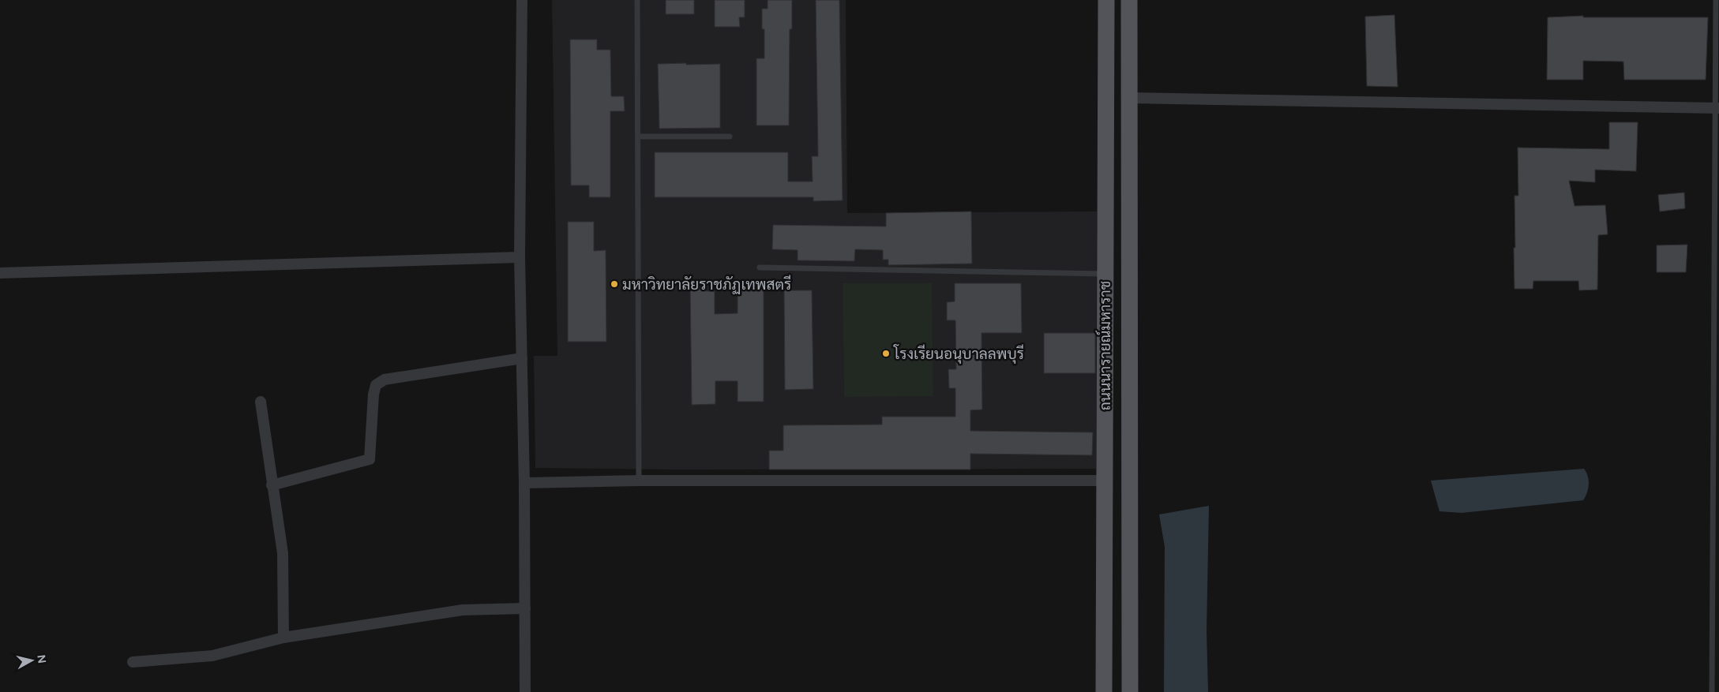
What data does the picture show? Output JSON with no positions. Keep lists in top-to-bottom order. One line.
{"streets":{"main road":["ถนนนารายณ์มหาราช"]},"places":["มหาวิทยาลัยราชภัฏเทพสตรี","โรงเรียนอนุบาลลพบุรี"],"north":"right"}
